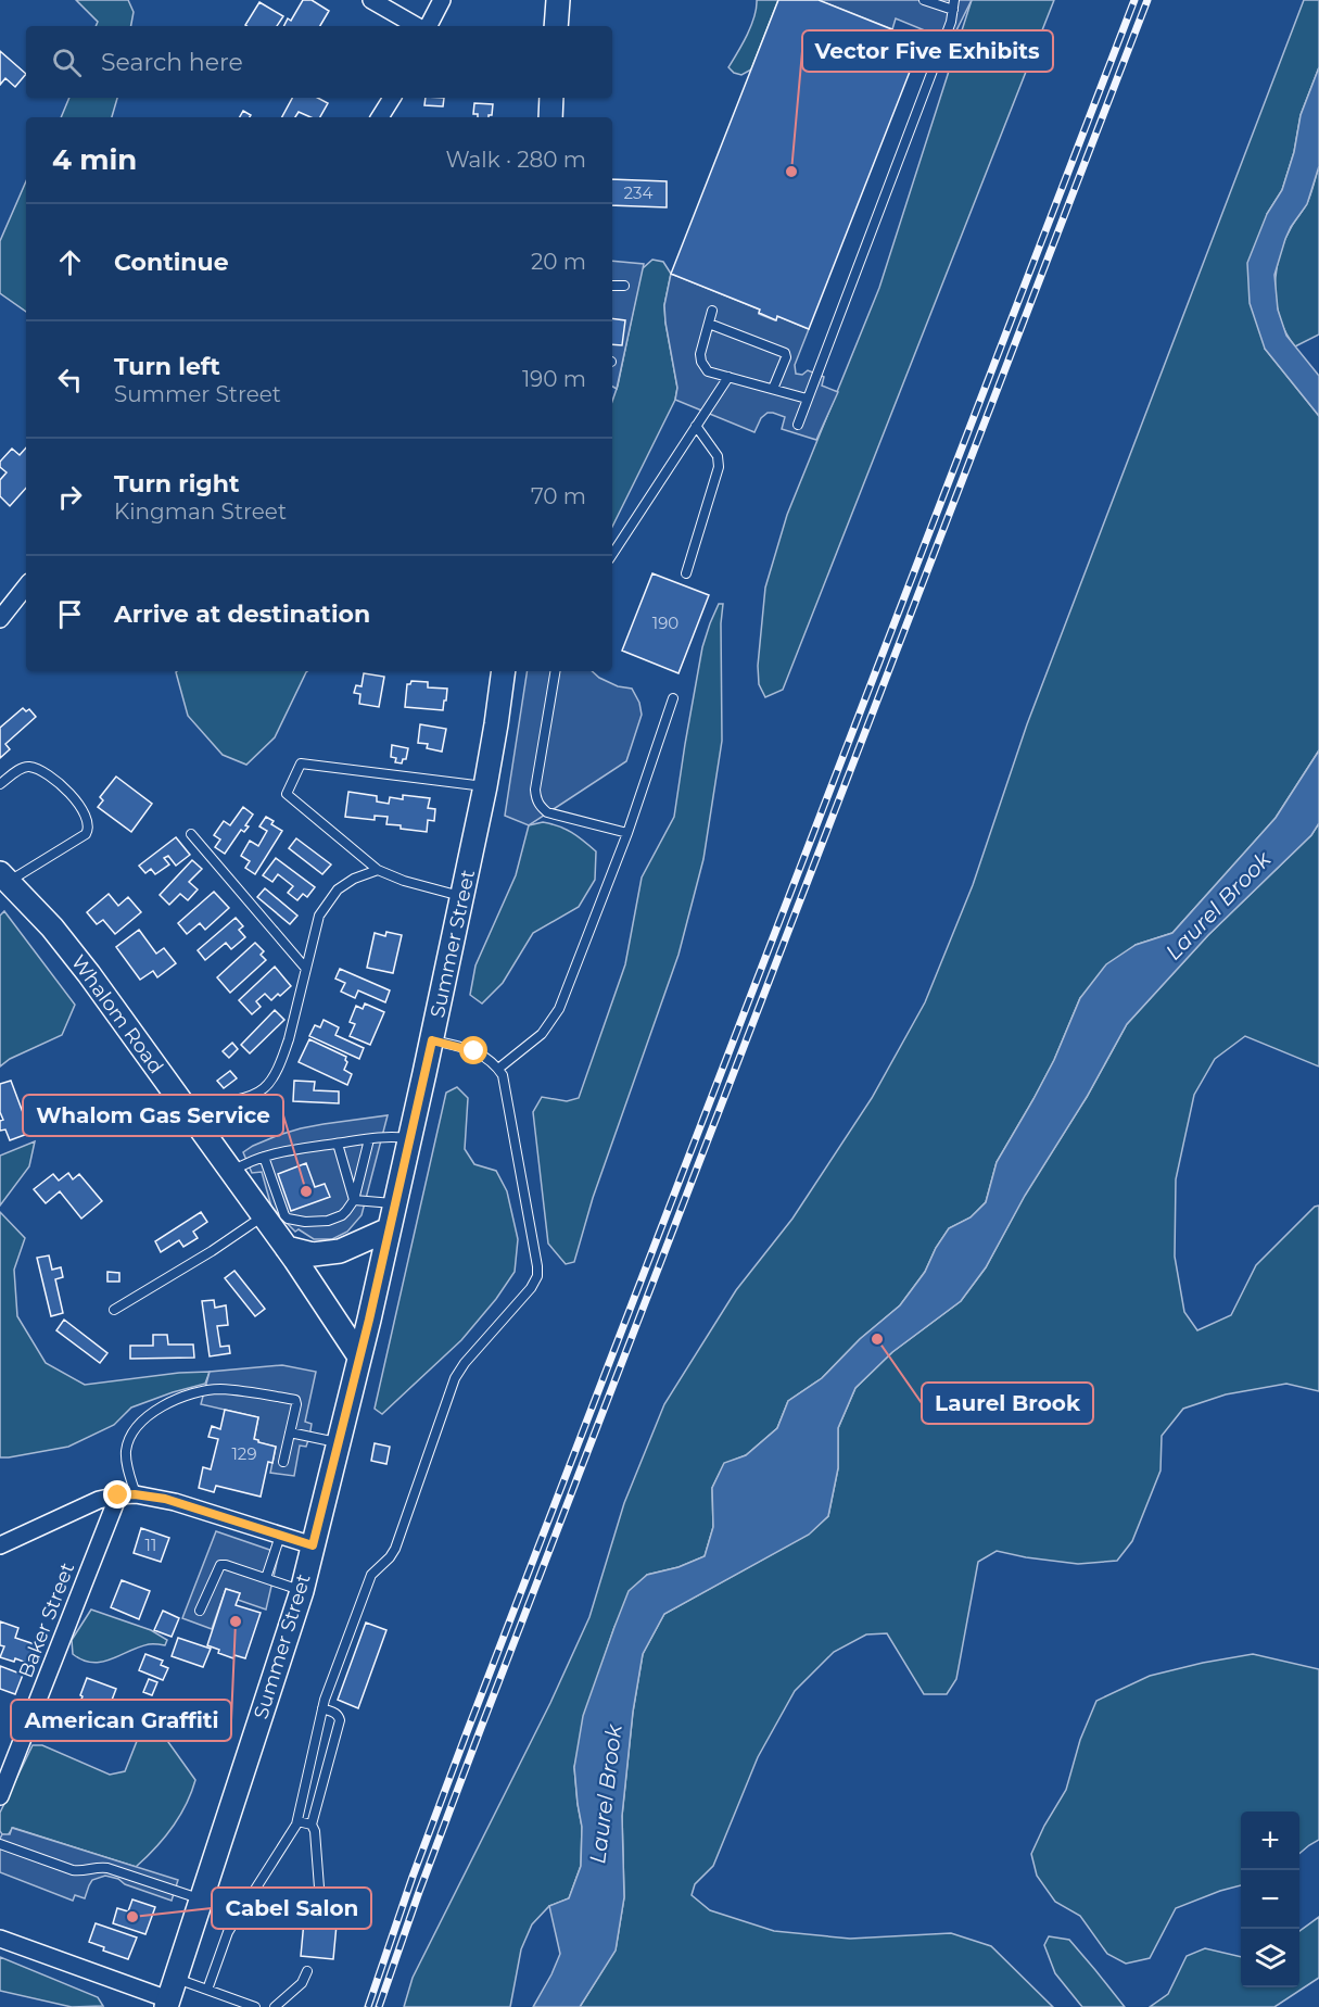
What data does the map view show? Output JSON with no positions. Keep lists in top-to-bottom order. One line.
{"streets":{"main road":["Summer Street","Whalom Road"],"street":["Baker Street"]},"crossings":[["Summer Street","Whalom Road"]],"water":["Laurel Brook"],"places":["Vector Five Exhibits","Whalom Gas Service","Laurel Brook","American Graffiti","Cabel Salon"],"house_numbers":["234","190","129","11"],"page":{"search":"Search here","heading":["4 min","Walk · 280 m"],"list":[["Continue","20 m"],["Turn left","Summer Street","190 m"],["Turn right","Kingman Street","70 m"],"Arrive at destination"],"map_buttons":["+","−"]}}
